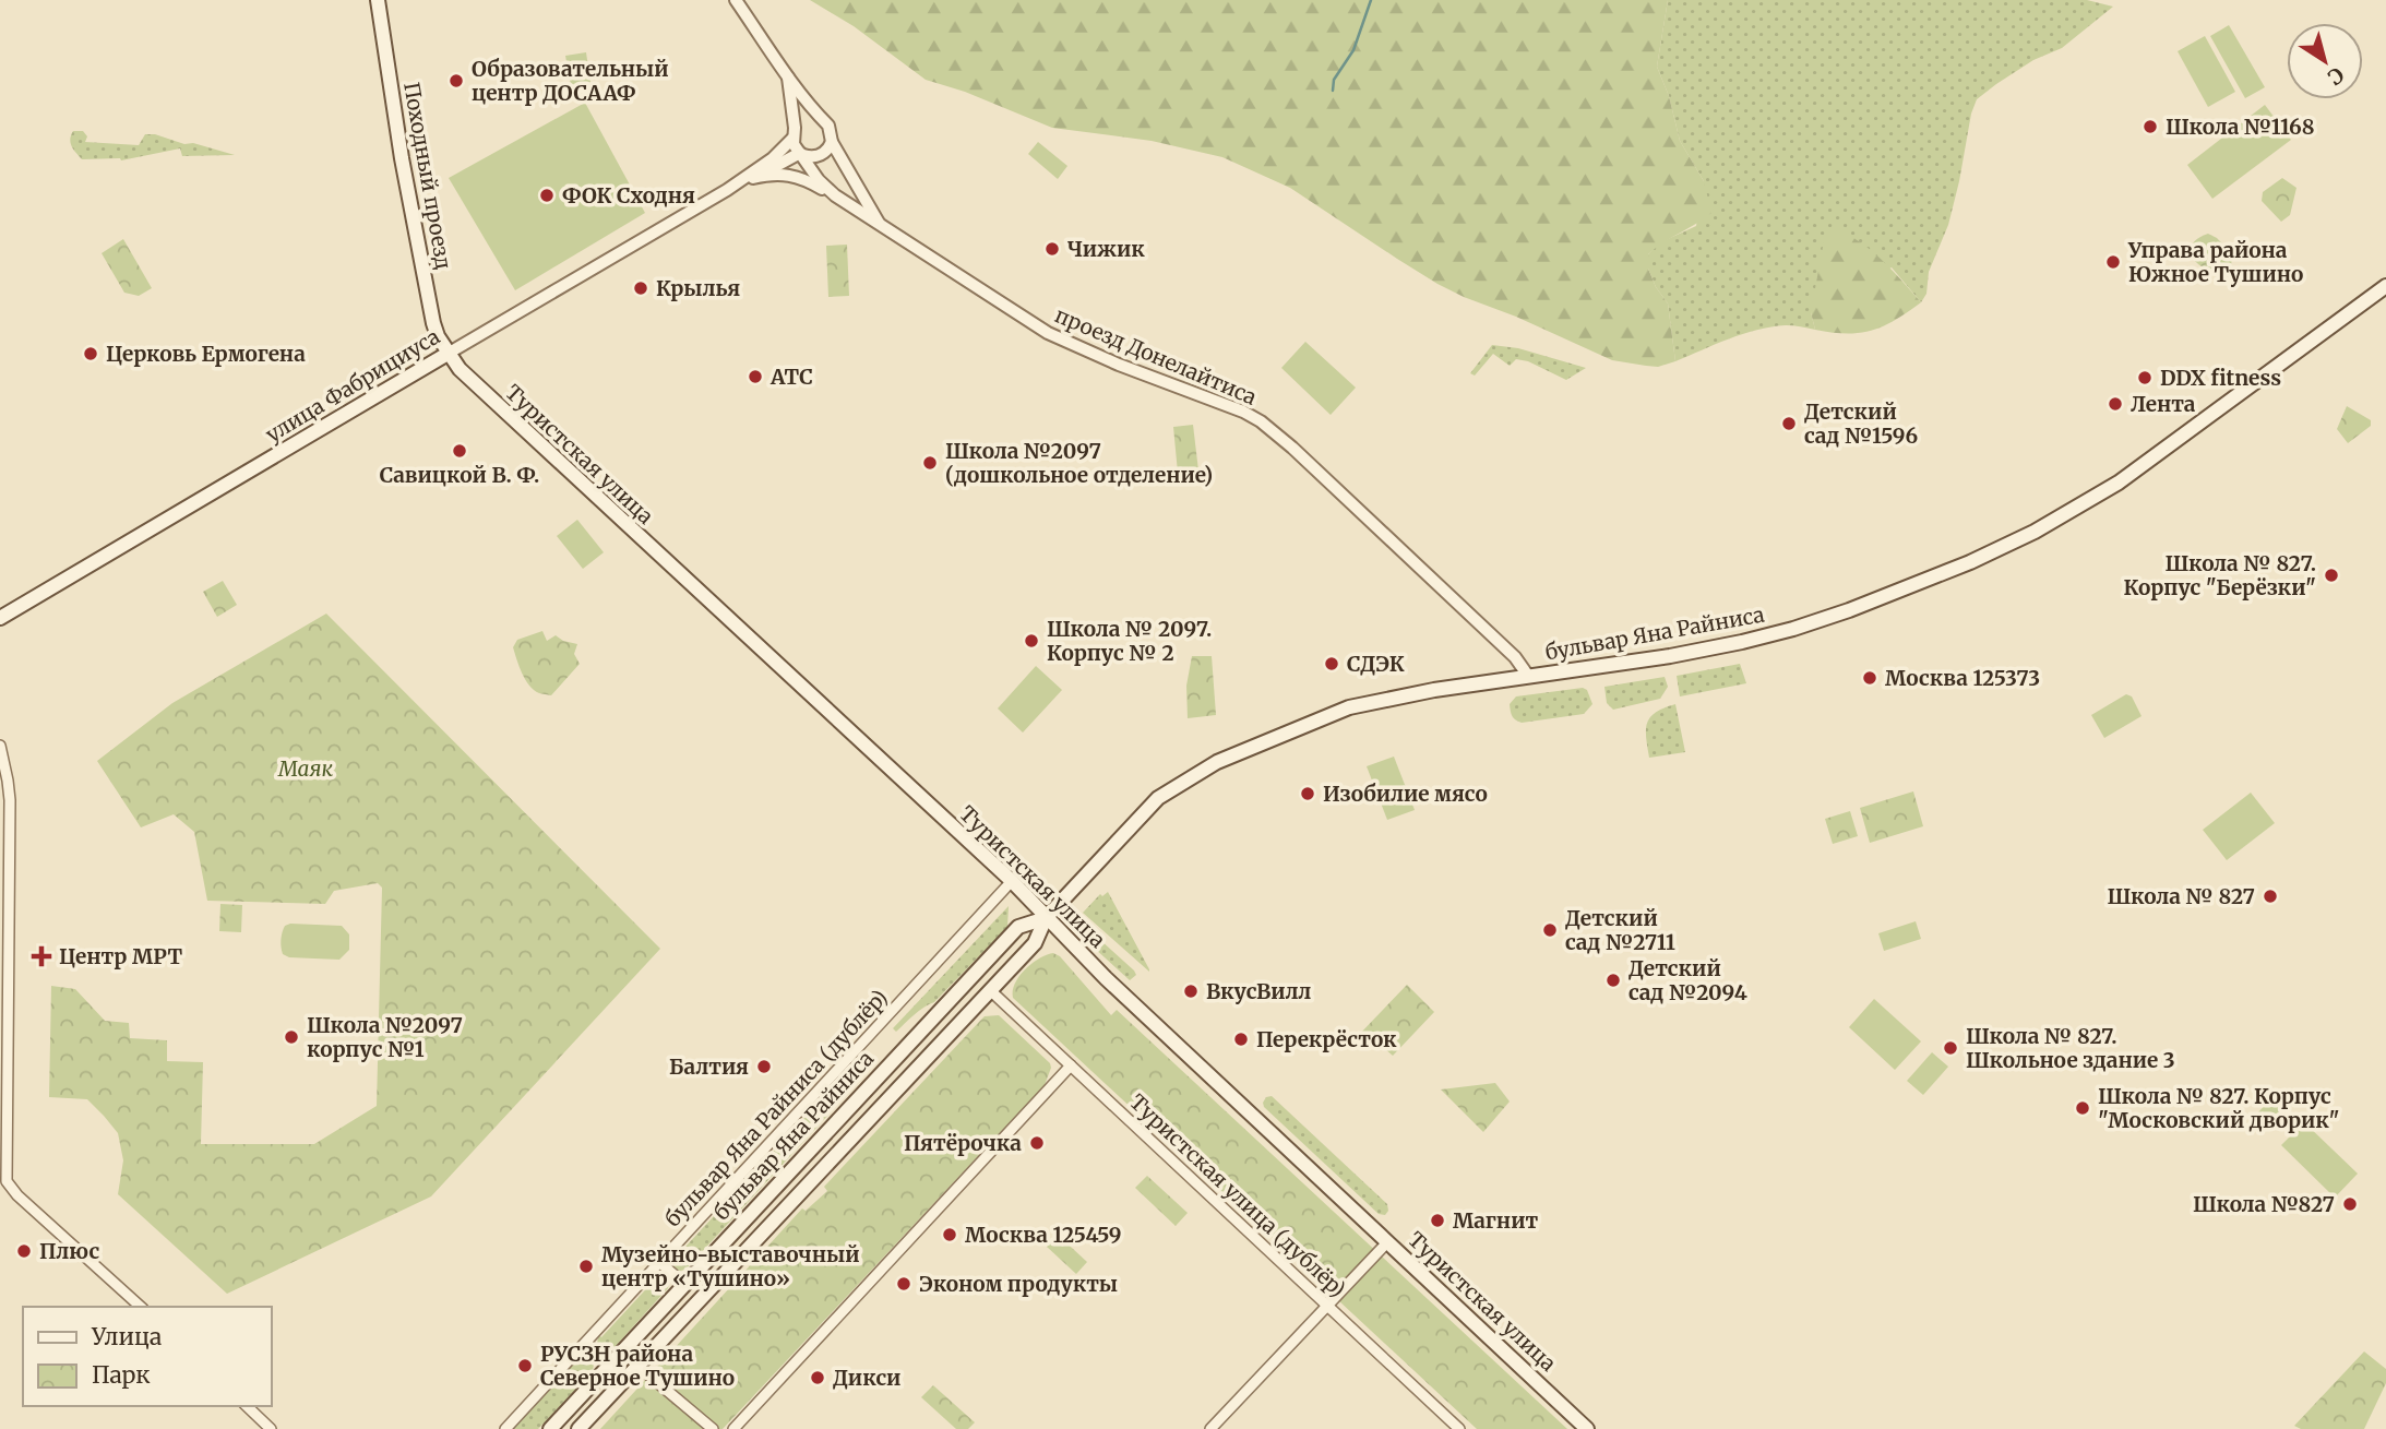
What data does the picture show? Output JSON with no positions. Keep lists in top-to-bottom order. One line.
{"streets":{"main road":["Походный проезд","улица Фабрициуса","Туристская улица","бульвар Яна Райниса"],"street":["проезд Донелайтиса","бульвар Яна Райниса (дублёр)","Туристская улица (дублёр)"]},"crossings":[["Походный проезд","улица Фабрициуса"],["Походный проезд","Туристская улица"],["проезд Донелайтиса","улица Фабрициуса"],["проезд Донелайтиса","бульвар Яна Райниса"],["улица Фабрициуса","Туристская улица"],["Туристская улица","бульвар Яна Райниса"],["Туристская улица","бульвар Яна Райниса (дублёр)"],["бульвар Яна Райниса","Туристская улица (дублёр)"]],"parks":["Маяк"],"places":{"other":["Образовательный центр ДОСААФ","Школа №1168","ФОК Сходня","Чижик","Управа района Южное Тушино","Крылья","Церковь Ермогена","АТС","DDX fitness","Лента","Детский сад №1596","Савицкой В. Ф.","Школа №2097 (дошкольное отделение)","Школа № 827. Корпус \"Берёзки\"","Школа № 2097. Корпус № 2","СДЭК","Москва 125373","Изобилие мясо","Школа № 827","Детский сад №2711","Детский сад №2094","ВкусВилл","Школа №2097 корпус №1","Перекрёсток","Школа № 827. Школьное здание 3","Балтия","Школа № 827. Корпус \"Московский дворик\"","Пятёрочка","Школа №827","Магнит","Москва 125459","Плюс","Музейно-выставочный центр «Тушино»","Эконом продукты","РУСЗН района Северное Тушино","Дикси"],"health":["Центр МРТ"]},"legend":["Улица","Парк"],"north":"bottom right"}
